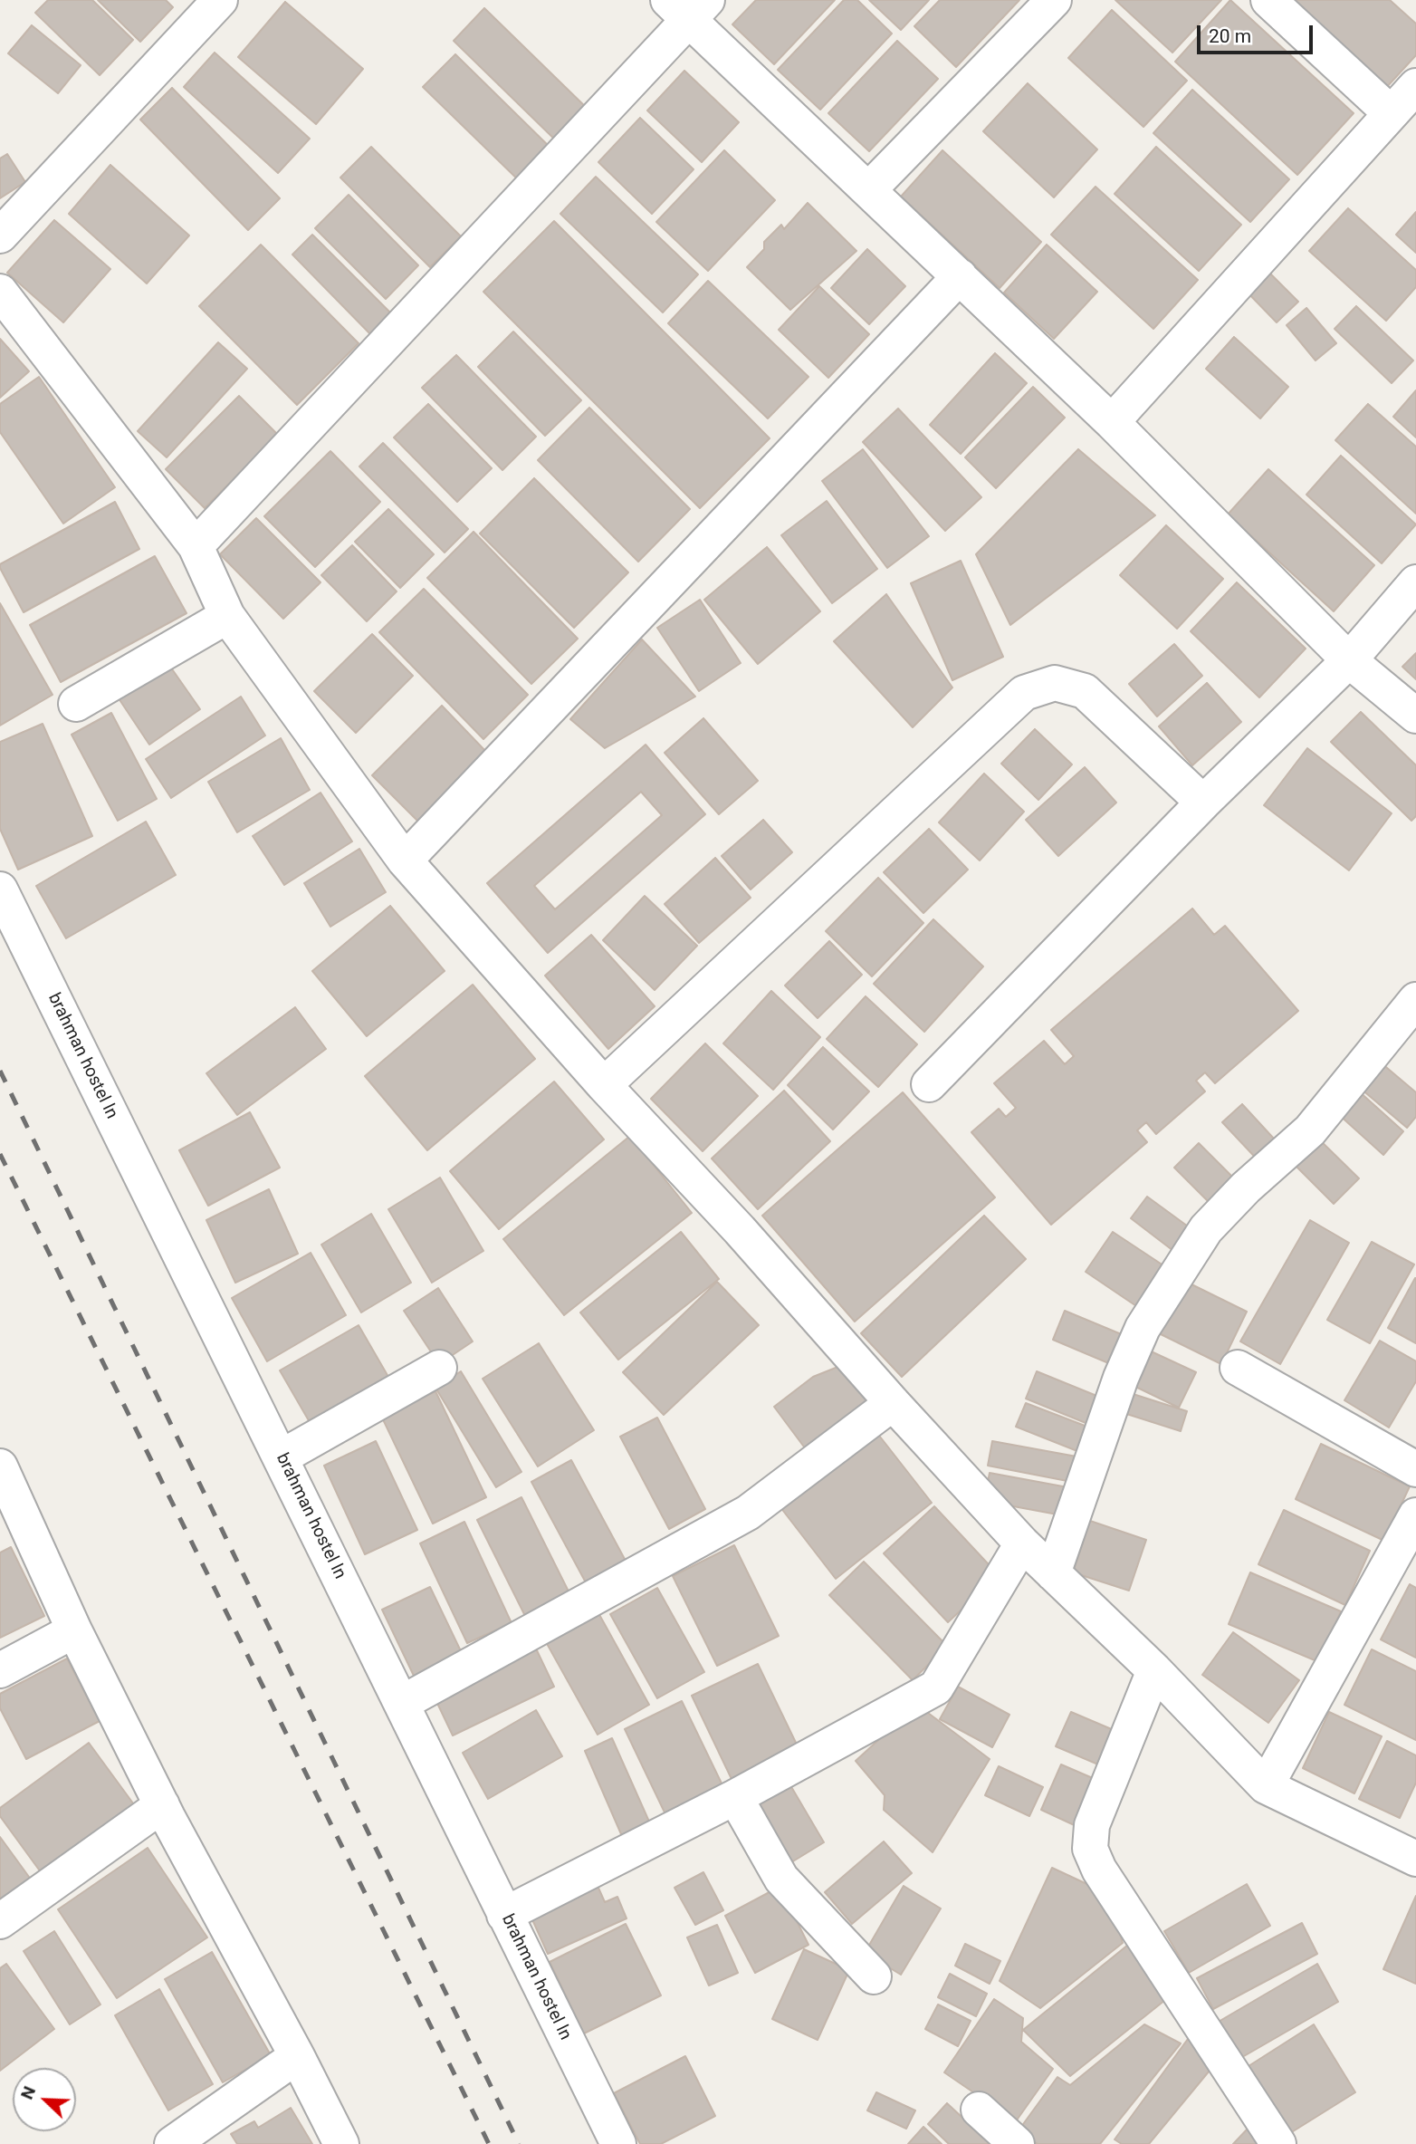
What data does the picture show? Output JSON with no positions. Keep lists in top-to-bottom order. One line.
{"streets":{"street":["brahman hostel ln"]},"scale_bar":"20 m","north":"top left"}
